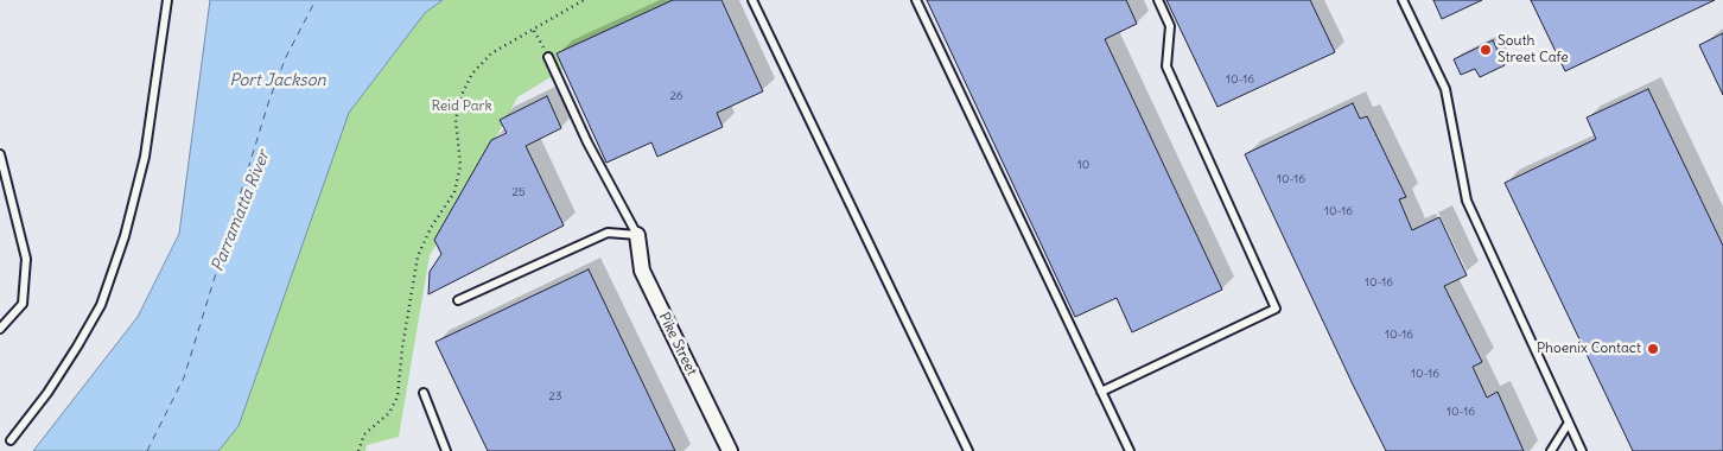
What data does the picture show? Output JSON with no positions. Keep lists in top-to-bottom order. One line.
{"streets":{"street":["Pike Street"]},"water":["Port Jackson","Parramatta River"],"parks":["Reid Park"],"places":["South Street Cafe","Phoenix Contact"],"house_numbers":["10-16","26","10","10-16","25","10-16","10-16","10-16","10-16","23","10-16"]}
